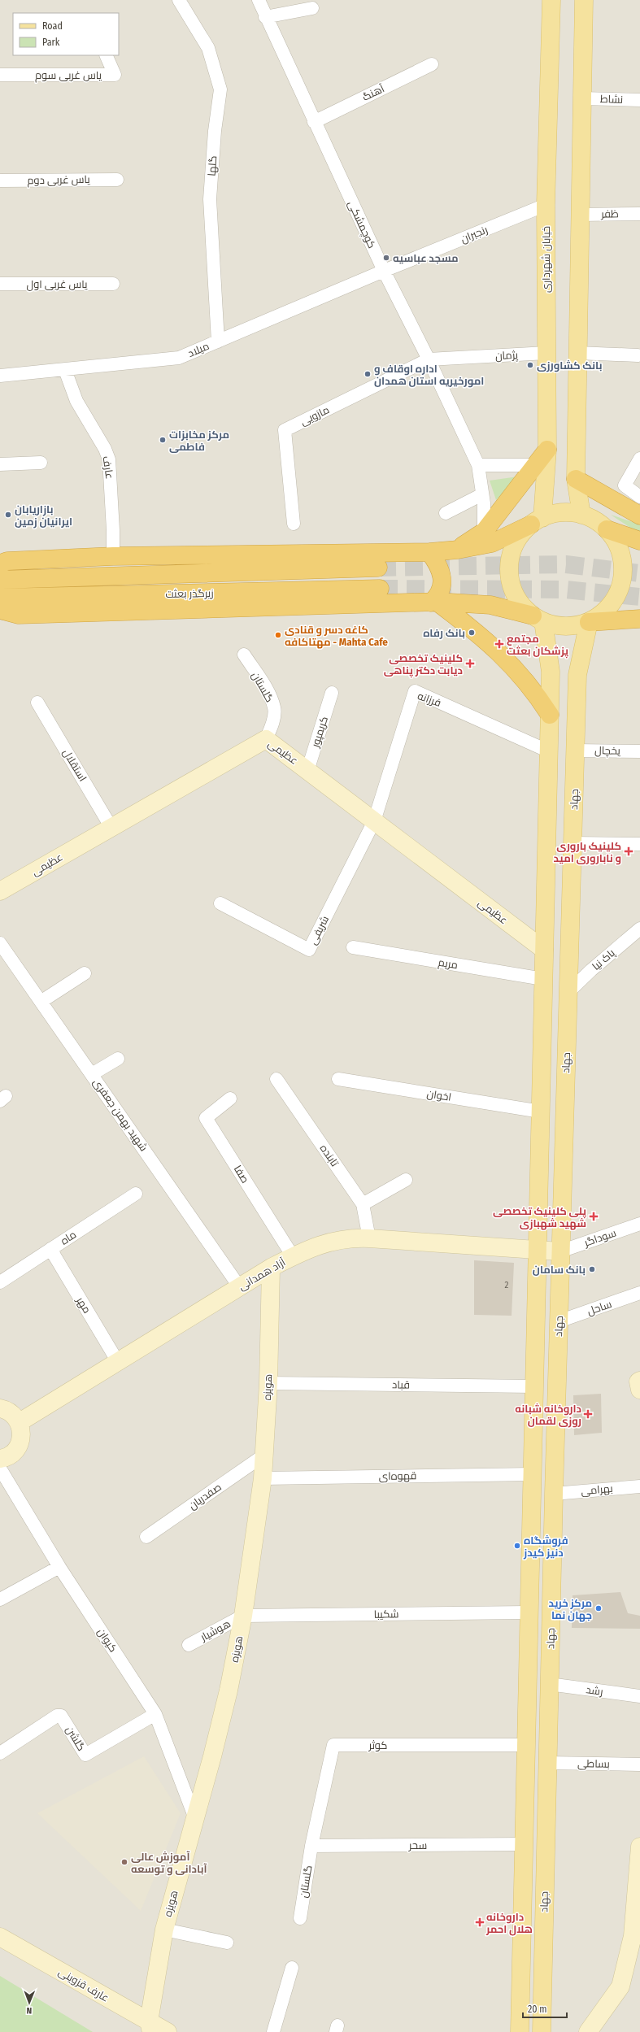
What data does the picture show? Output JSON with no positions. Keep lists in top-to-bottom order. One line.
{"streets":{"highway":["زیرگذر بعثت"],"main road":["خیابان شهرداری","جهاد"],"street":["یاس غربی سوم","آهنگ","نشاط","گلها","یاس غربی دوم","ظفر","کوچمشکی","رنجبران","یاس غربی اول","میلاد","پژمان","مازویی","عارف","گلستان","فرزانه","کریمپور","یخچال","عظیمی","استقلال","شریفی","پاک نیا","مریم","اخوان","شهید بهمن جعفری","تابنده","صفا","ماه","سوداگر","آزاد همدانی","مهر","ساحل","قباد","هویزه","قهوه‌ای","بهرامی","صفدریان","شکیبا","هوشیار","کیوان","رشد","گلشن","کوثر","بساطی","سحر","عارف قزوینی"]},"crossings":[["آهنگ","کوچمشکی"],["گلها","میلاد"],["کوچمشکی","رنجبران"],["کوچمشکی","میلاد"],["کوچمشکی","پژمان"],["کوچمشکی","مازویی"],["رنجبران","خیابان شهرداری"],["رنجبران","میلاد"],["خیابان شهرداری","پژمان"],["خیابان شهرداری","جهاد"],["میلاد","عارف"],["پژمان","مازویی"],["گلستان","عظیمی"],["گلستان","کوثر"],["گلستان","سحر"],["فرزانه","عظیمی"],["فرزانه","جهاد"],["فرزانه","شریفی"],["کریمپور","عظیمی"],["یخچال","جهاد"],["عظیمی","استقلال"],["عظیمی","جهاد"],["عظیمی","شریفی"],["جهاد","پاک نیا"],["جهاد","مریم"],["جهاد","اخوان"],["جهاد","سوداگر"],["جهاد","آزاد همدانی"],["جهاد","ساحل"],["جهاد","قباد"],["جهاد","قهوه‌ای"],["جهاد","بهرامی"],["جهاد","شکیبا"],["جهاد","رشد"],["جهاد","کوثر"],["جهاد","بساطی"],["جهاد","سحر"],["شهید بهمن جعفری","آزاد همدانی"],["تابنده","آزاد همدانی"],["صفا","آزاد همدانی"],["ماه","مهر"],["سوداگر","آزاد همدانی"],["آزاد همدانی","مهر"],["آزاد همدانی","هویزه"],["قباد","هویزه"],["هویزه","قهوه‌ای"],["هویزه","صفدریان"],["هویزه","شکیبا"],["هویزه","هوشیار"],["هویزه","کیوان"],["هویزه","عارف قزوینی"],["شکیبا","هوشیار"],["کیوان","گلشن"],["کوثر","سحر"]],"places":{"other":["مسجد عباسیه","بانک کشاورزی","اداره اوقاف و امورخیریه استان همدان","مرکز مخابزات فاطمی","بازاریابان ایرانیان زمین","بانک رفاه","کاغه دسر و قنادی مهتاکافه - Mahta Cafe","بانک سامان","فروشگاه دنیز کیدز","مرکز خرید جهان نما","آموزش عالی آبادانی و توسعه"],"health":["مجتمع پزشکان بعثت","کلینیک تخصصی دیابت دکتر پناهی","کلینیک باروری و ناباروری امید","پلی کلینیک تخصصی شهید شهبازی","داروخانه شبانه روزی لقمان","داروخانه هلال احمر"]},"house_numbers":["2"],"legend":["Road","Park"],"scale_bar":"20 m","north":"bottom"}
